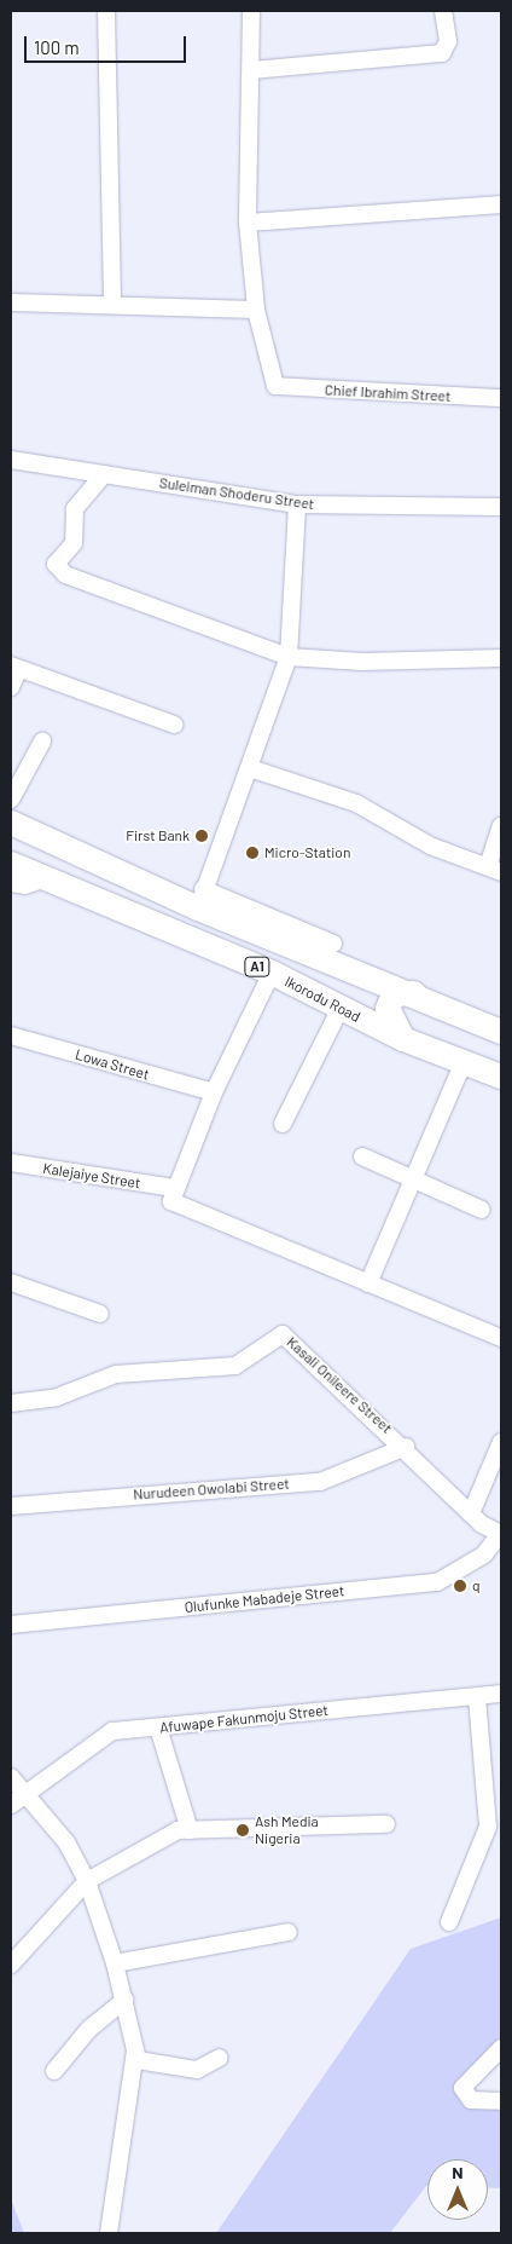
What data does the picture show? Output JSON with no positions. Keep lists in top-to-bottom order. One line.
{"streets":{"highway":["A1","Ikorodu Road"],"street":["Chief Ibrahim Street","Suleiman Shoderu Street","Lowa Street","Kalejaiye Street","Kasali Onileere Street","Nurudeen Owolabi Street","Olufunke Mabadeje Street","Afuwape Fakunmoju Street"]},"crossings":[["Kasali Onileere Street","Nurudeen Owolabi Street"],["Kasali Onileere Street","Olufunke Mabadeje Street"]],"places":["First Bank","Micro-Station","q","Ash Media Nigeria"],"scale_bar":"100 m","north":"top"}
